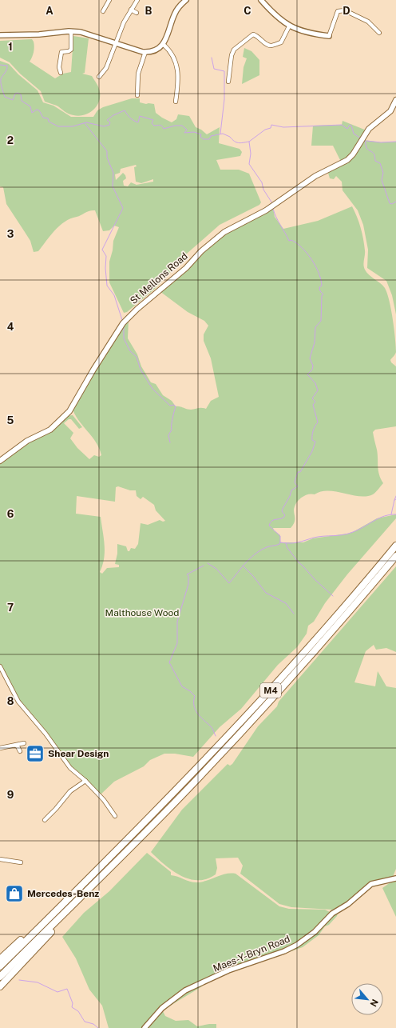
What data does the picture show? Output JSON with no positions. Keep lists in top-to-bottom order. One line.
{"streets":{"highway":["M4"],"main road":["St Mellons Road"],"street":["Maes-Y-Bryn Road"]},"parks":["Malthouse Wood"],"places":{"office":["Shear Design"],"shop":["Mercedes-Benz"]},"north":"bottom right","grid":{"columns":["A","B","C","D"],"rows":["1","2","3","4","5","6","7","8","9"]}}
